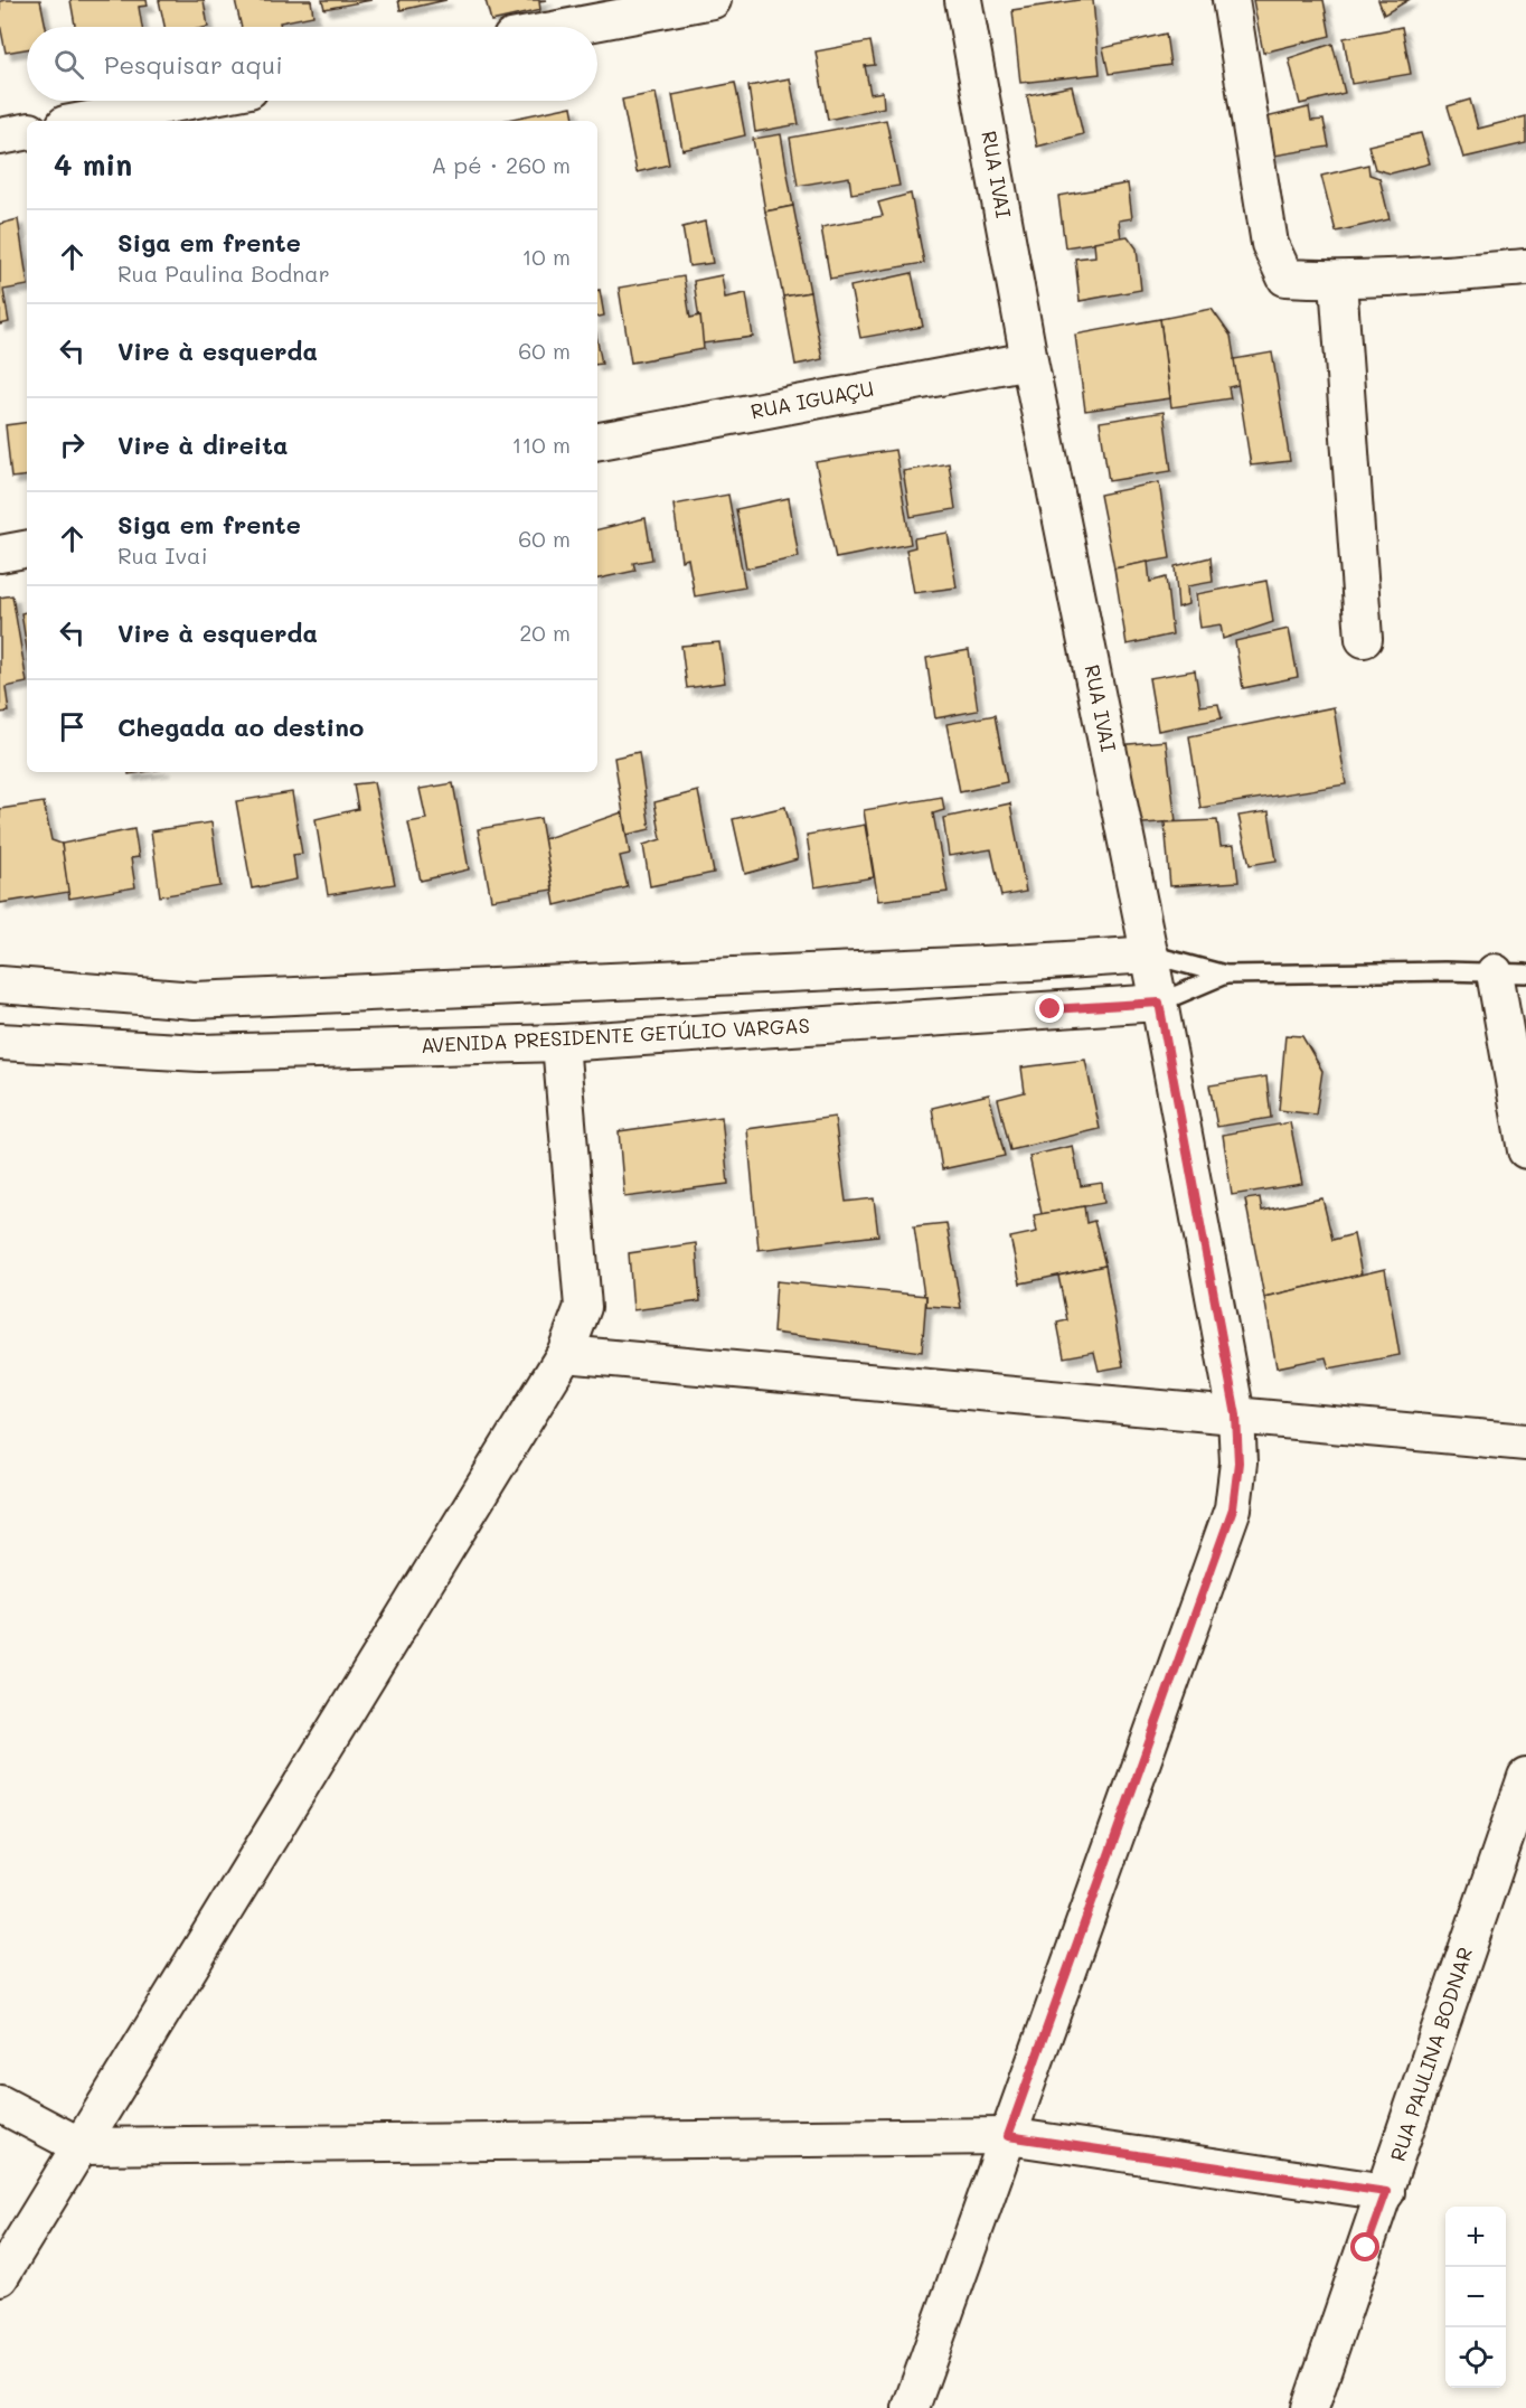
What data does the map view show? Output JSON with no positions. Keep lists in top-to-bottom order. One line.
{"streets":{"street":["RUA IVAI","RUA IGUAÇU","AVENIDA PRESIDENTE GETÚLIO VARGAS","RUA PAULINA BODNAR"]},"crossings":[["RUA IVAI","RUA IGUAÇU"],["RUA IVAI","AVENIDA PRESIDENTE GETÚLIO VARGAS"]],"page":{"search":"Pesquisar aqui","heading":["4 min","A pé · 260 m"],"list":[["Siga em frente","Rua Paulina Bodnar","10 m"],["Vire à esquerda","60 m"],["Vire à direita","110 m"],["Siga em frente","Rua Ivai","60 m"],["Vire à esquerda","20 m"],"Chegada ao destino"],"map_buttons":["+","−"]}}
